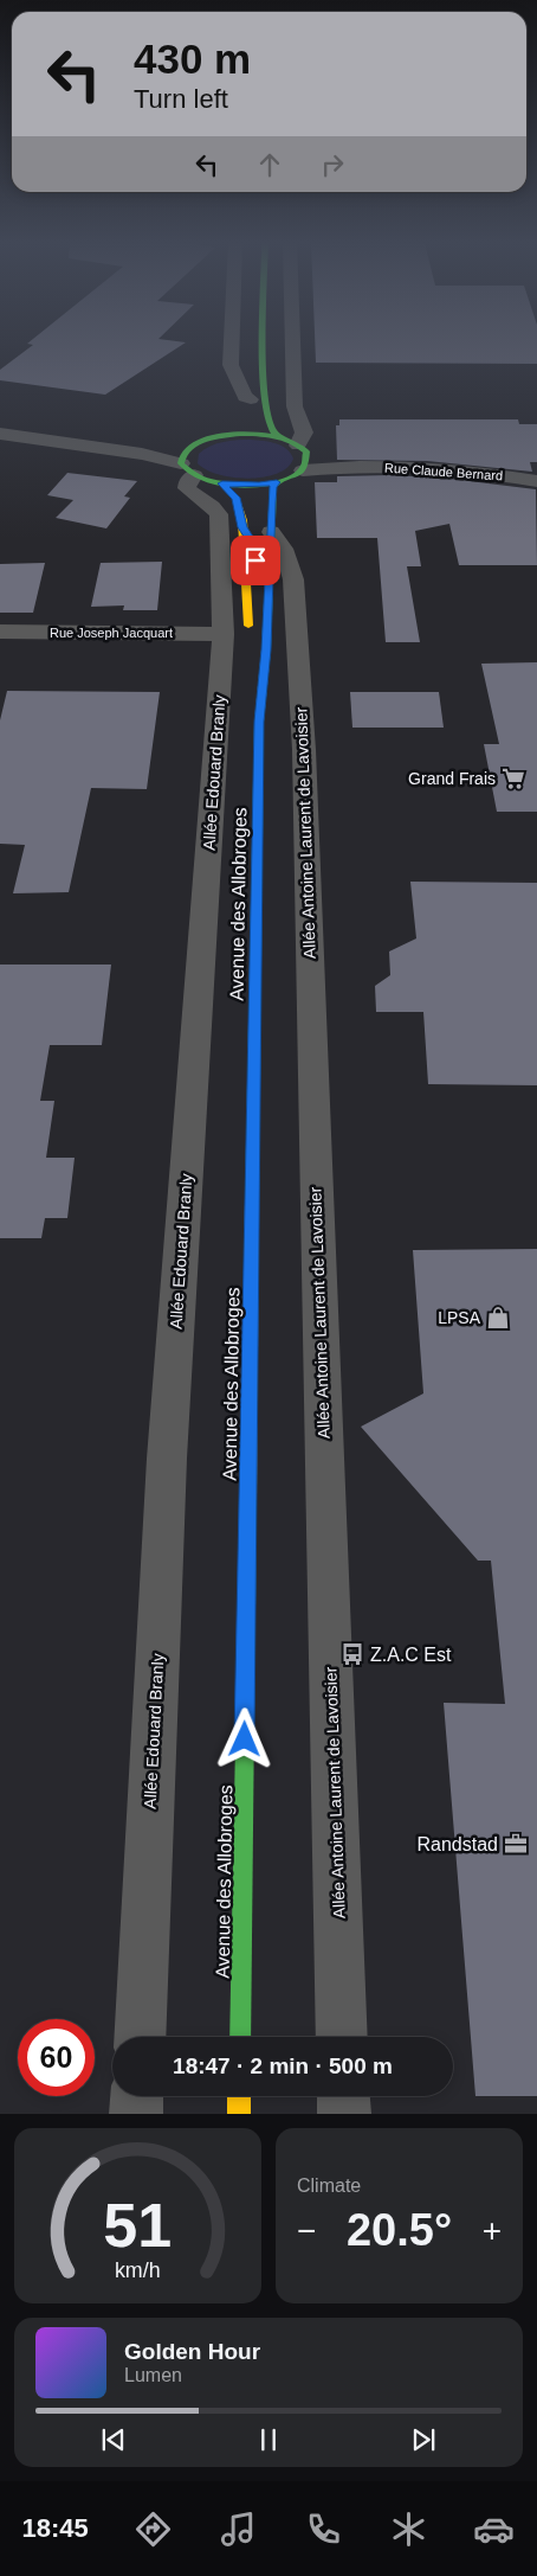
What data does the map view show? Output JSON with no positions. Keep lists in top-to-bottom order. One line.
{"streets":{"main road":["Avenue des Allobroges"],"street":["Rue Claude Bernard","Rue Joseph Jacquart","Allée Edouard Branly","Allée Antoine Laurent de Lavoisier"]},"crossings":[["Rue Joseph Jacquart","Allée Edouard Branly"],["Allée Antoine Laurent de Lavoisier","Avenue des Allobroges"]],"places":{"supermarket":["Grand Frais"],"shop":["LPSA"],"bus stop":["Z.A.C Est"],"office":["Randstad"]},"page":{"turn":["430 m","Turn left"],"limit":"60","trip":"18:47 · 2 min · 500 m","tile":"Climate","heat":["−","20.5°","+"],"song":["Golden Hour","Lumen"],"tabs":"18:45","gauge":["51","km/h"]}}
